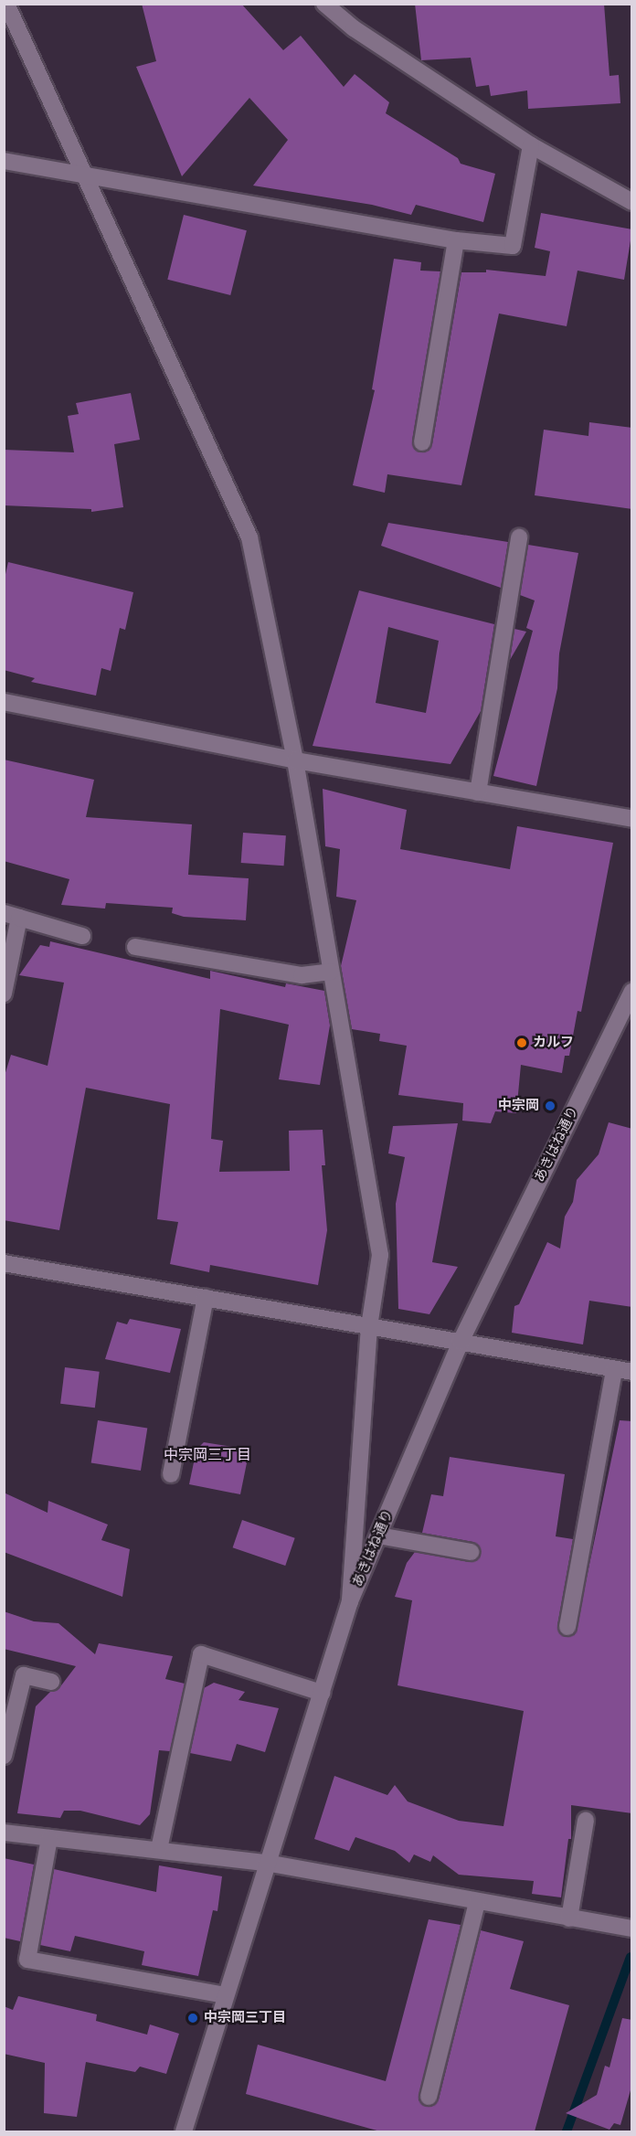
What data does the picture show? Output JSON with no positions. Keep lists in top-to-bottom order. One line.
{"streets":{"street":["あきはね通り"]},"districts":["中宗岡三丁目"],"places":["カルフ","中宗岡","中宗岡三丁目"]}
